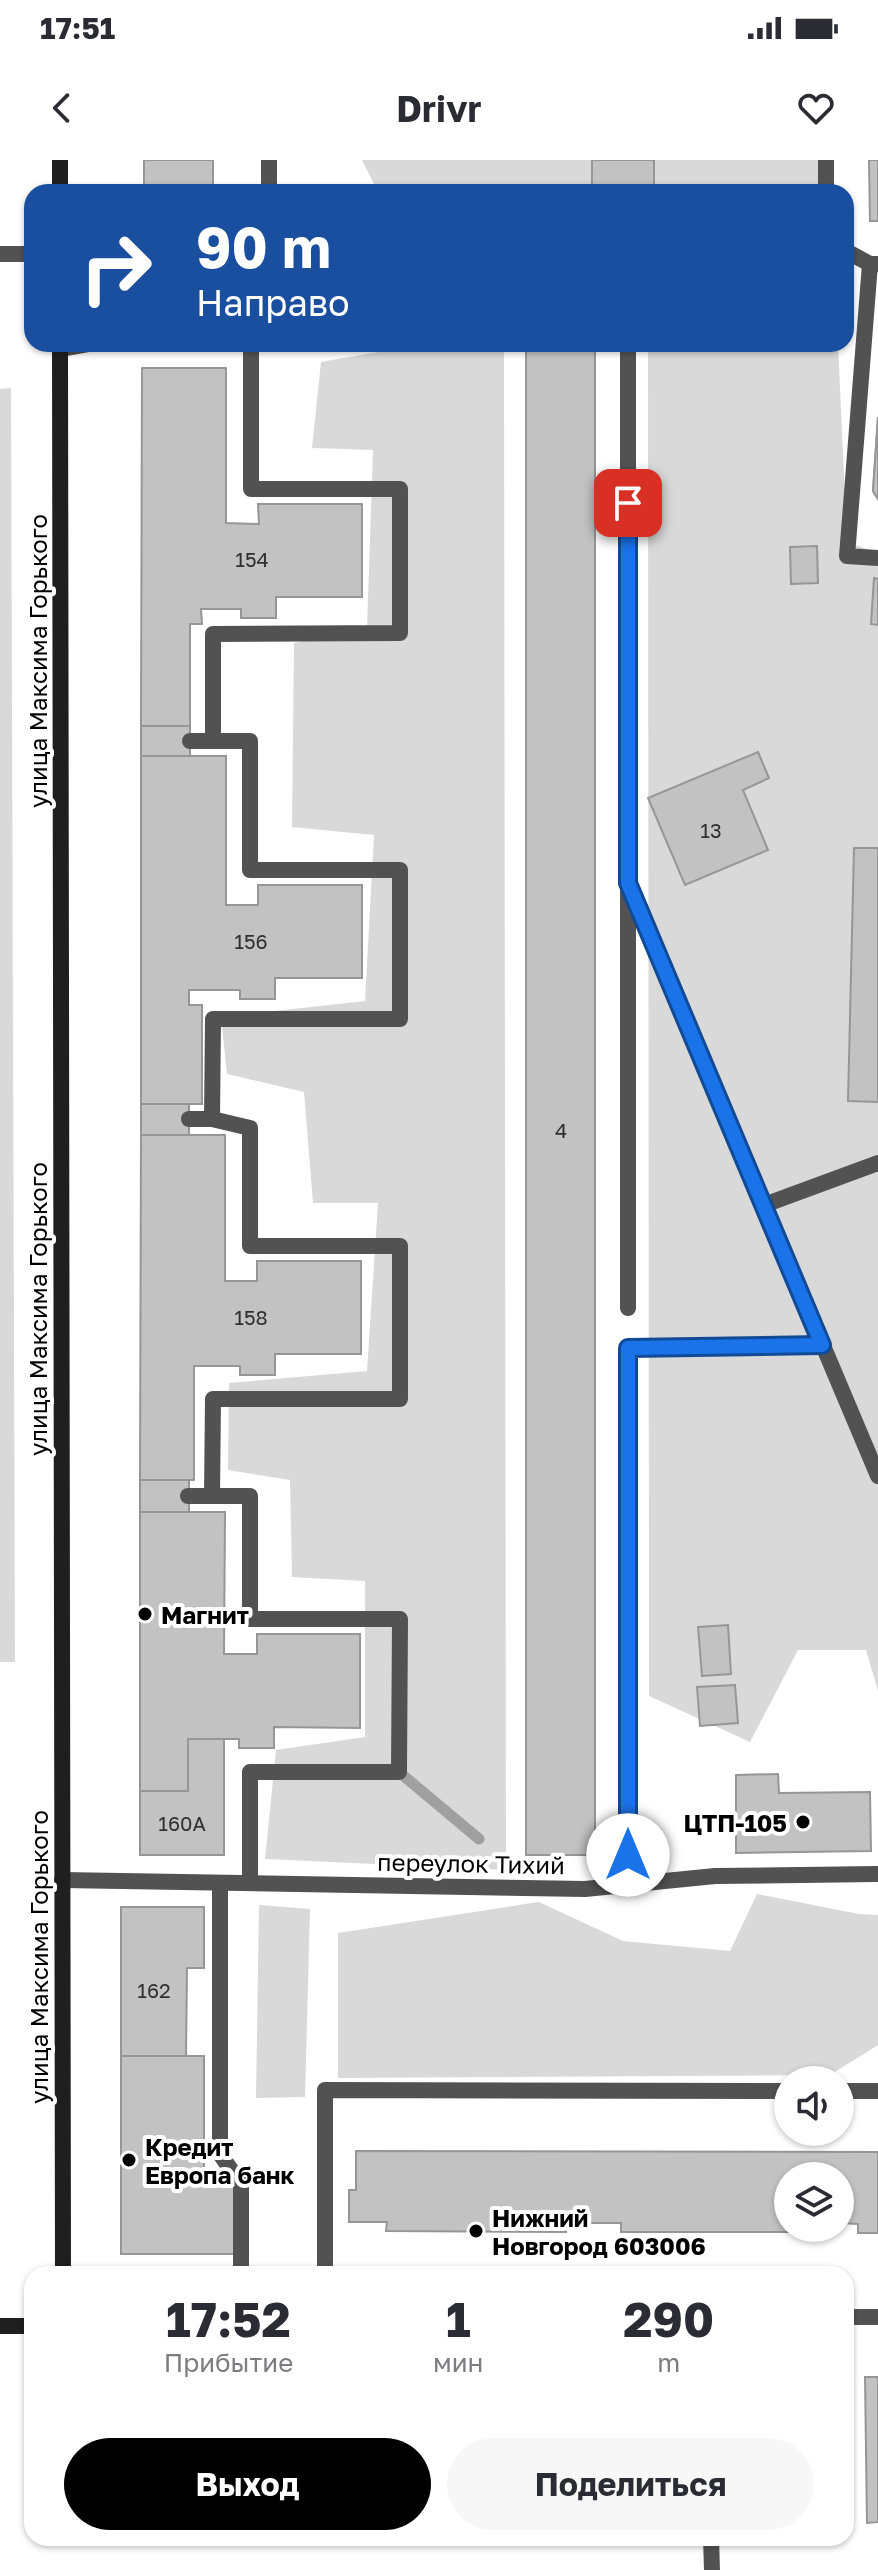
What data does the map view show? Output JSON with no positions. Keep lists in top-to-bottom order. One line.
{"streets":{"main road":["улица Максима Горького"],"street":["переулок Тихий"]},"crossings":[["улица Максима Горького","переулок Тихий"]],"places":["Магнит","ЦТП-105","Кредит Европа банк","Нижний Новгород 603006"],"house_numbers":["154","13","156","4","158","160А","162"],"page":{"status":"17:51","header":"Drivr","turn":["90 m","Направо"],"eta":["17:52","Прибытие","1","мин","290","m"],"buttons":["Выход","Поделиться"]}}
